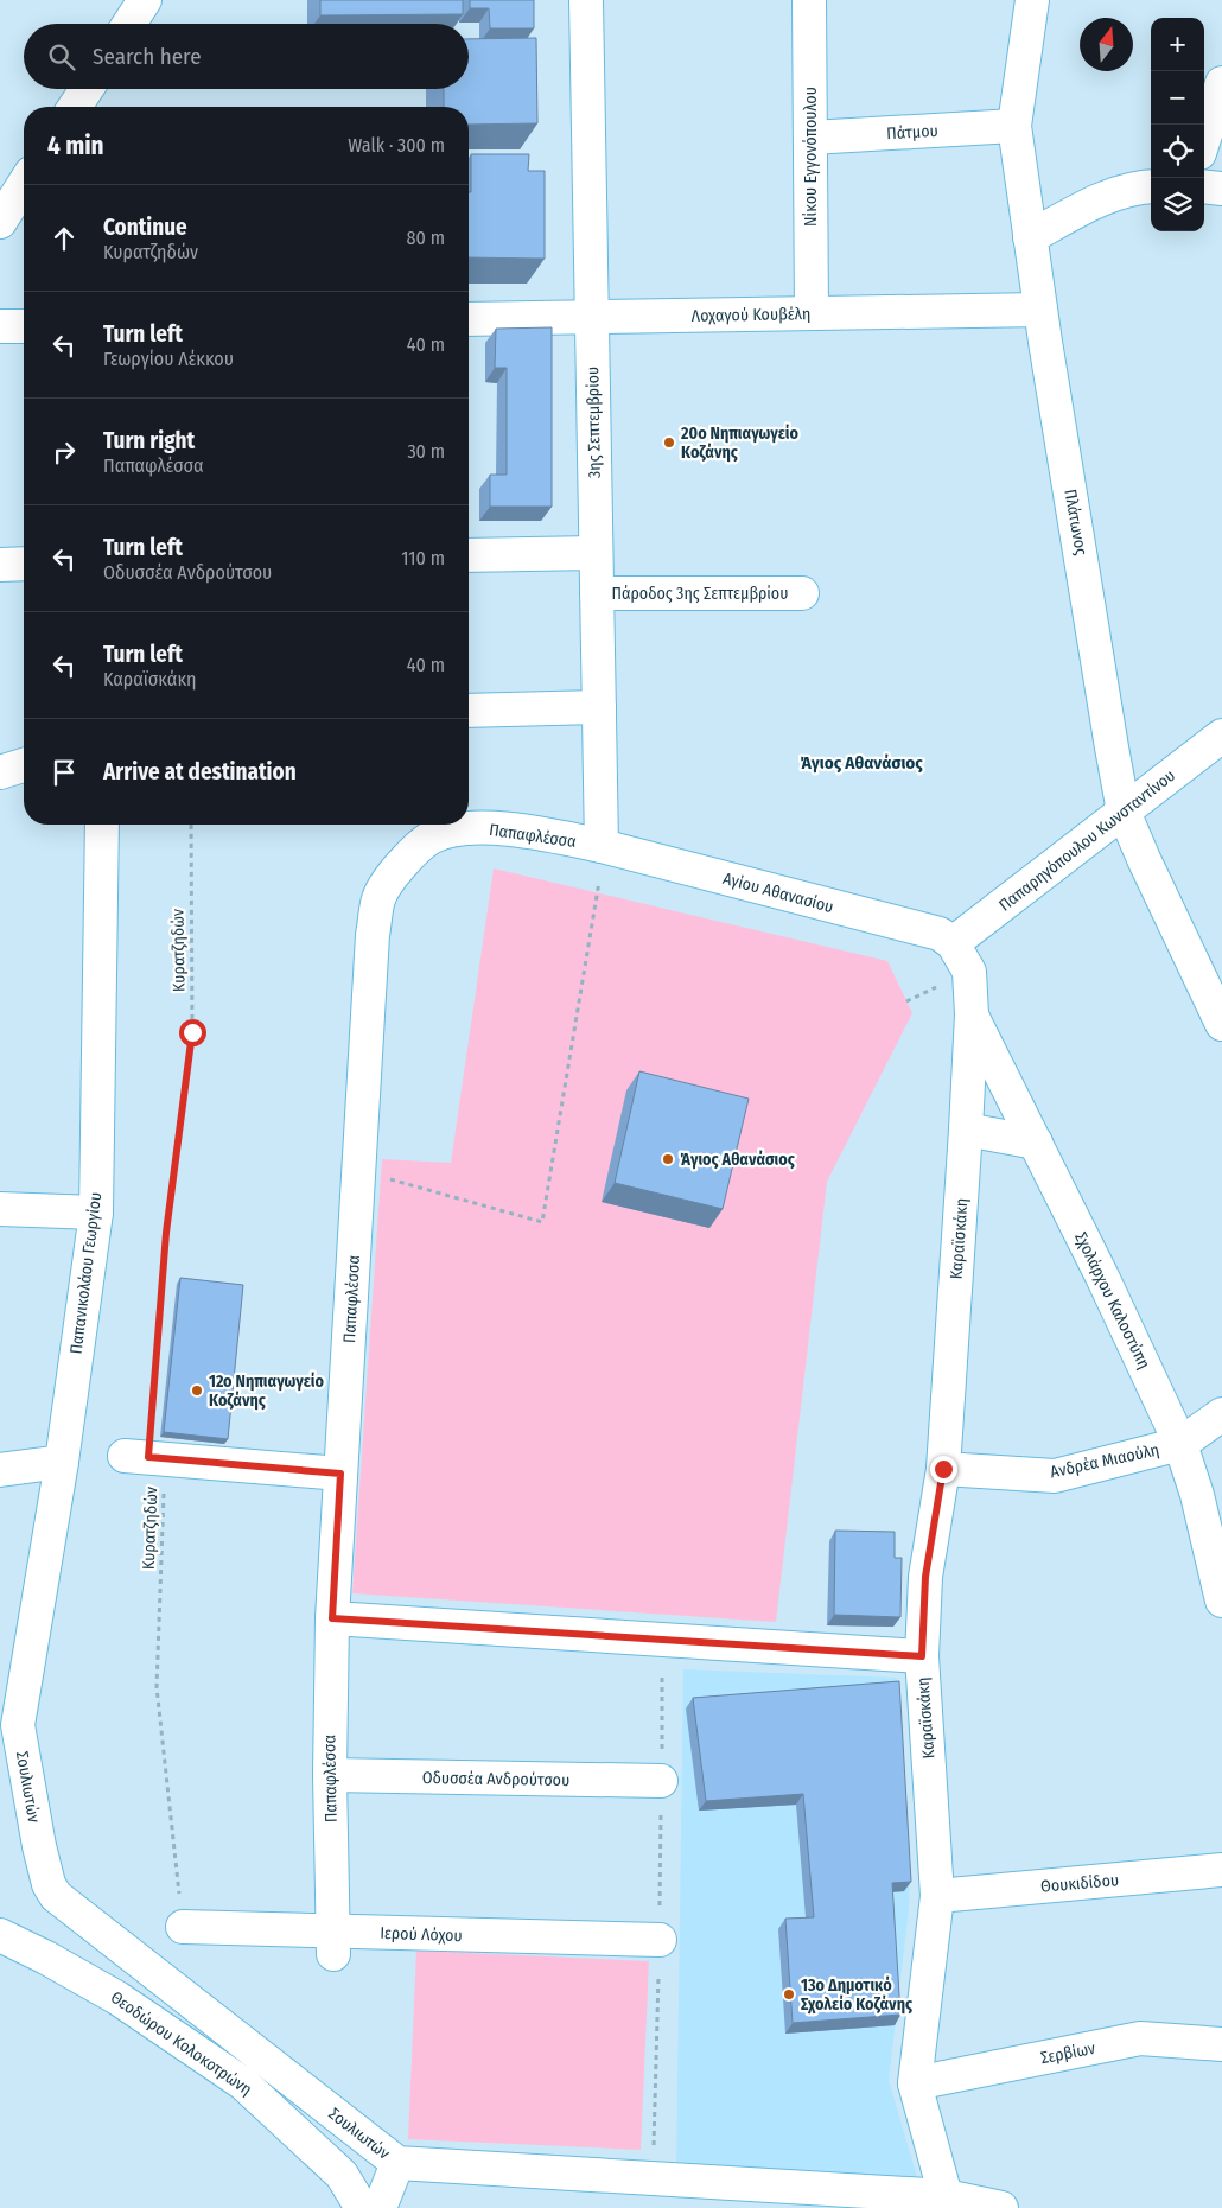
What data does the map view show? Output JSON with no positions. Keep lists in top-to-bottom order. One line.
{"streets":{"street":["Πάτμου","Νίκου Εγγονόπουλου","Λοχαγού Κουβέλη","3ης Σεπτεμβρίου","Πλάτωνος","Πάροδος 3ης Σεπτεμβρίου","Παπαφλέσσα","Παπαρηγόπουλου Κωνσταντίνου","Αγίου Αθανασίου","Καραϊσκάκη","Παπανικολάου Γεωργίου","Σχολάρχου Καλοστύπη","Ανδρέα Μιαούλη","Οδυσσέα Ανδρούτσου","Σουλιωτών","Θουκιδίδου","Ιερού Λόχου","Θεοδώρου Κολοκοτρώνη","Σερβίων"],"path":["Κυρατζηδών"]},"crossings":[["Πάτμου","Νίκου Εγγονόπουλου"],["Πάτμου","Πλάτωνος"],["Νίκου Εγγονόπουλου","Λοχαγού Κουβέλη"],["Λοχαγού Κουβέλη","3ης Σεπτεμβρίου"],["Λοχαγού Κουβέλη","Πλάτωνος"],["3ης Σεπτεμβρίου","Πάροδος 3ης Σεπτεμβρίου"],["3ης Σεπτεμβρίου","Παπαφλέσσα"],["3ης Σεπτεμβρίου","Αγίου Αθανασίου"],["Πλάτωνος","Παπαρηγόπουλου Κωνσταντίνου"],["Παπαφλέσσα","Αγίου Αθανασίου"],["Παπαφλέσσα","Οδυσσέα Ανδρούτσου"],["Παπαφλέσσα","Ιερού Λόχου"],["Παπαρηγόπουλου Κωνσταντίνου","Αγίου Αθανασίου"],["Παπαρηγόπουλου Κωνσταντίνου","Καραϊσκάκη"],["Αγίου Αθανασίου","Καραϊσκάκη"],["Κυρατζηδών","Ιερού Λόχου"],["Καραϊσκάκη","Σχολάρχου Καλοστύπη"],["Καραϊσκάκη","Ανδρέα Μιαούλη"],["Καραϊσκάκη","Σουλιωτών"],["Καραϊσκάκη","Θουκιδίδου"],["Καραϊσκάκη","Σερβίων"],["Παπανικολάου Γεωργίου","Σουλιωτών"],["Σχολάρχου Καλοστύπη","Ανδρέα Μιαούλη"]],"districts":["Άγιος Αθανάσιος"],"places":["20ο Νηπιαγωγείο Κοζάνης","Άγιος Αθανάσιος","12ο Νηπιαγωγείο Κοζάνης","13ο Δημοτικό Σχολείο Κοζάνης"],"north":"top","page":{"map_buttons":["+","−"],"search":"Search here","heading":["4 min","Walk · 300 m"],"list":[["Continue","Κυρατζηδών","80 m"],["Turn left","Γεωργίου Λέκκου","40 m"],["Turn right","Παπαφλέσσα","30 m"],["Turn left","Οδυσσέα Ανδρούτσου","110 m"],["Turn left","Καραϊσκάκη","40 m"],"Arrive at destination"]}}
